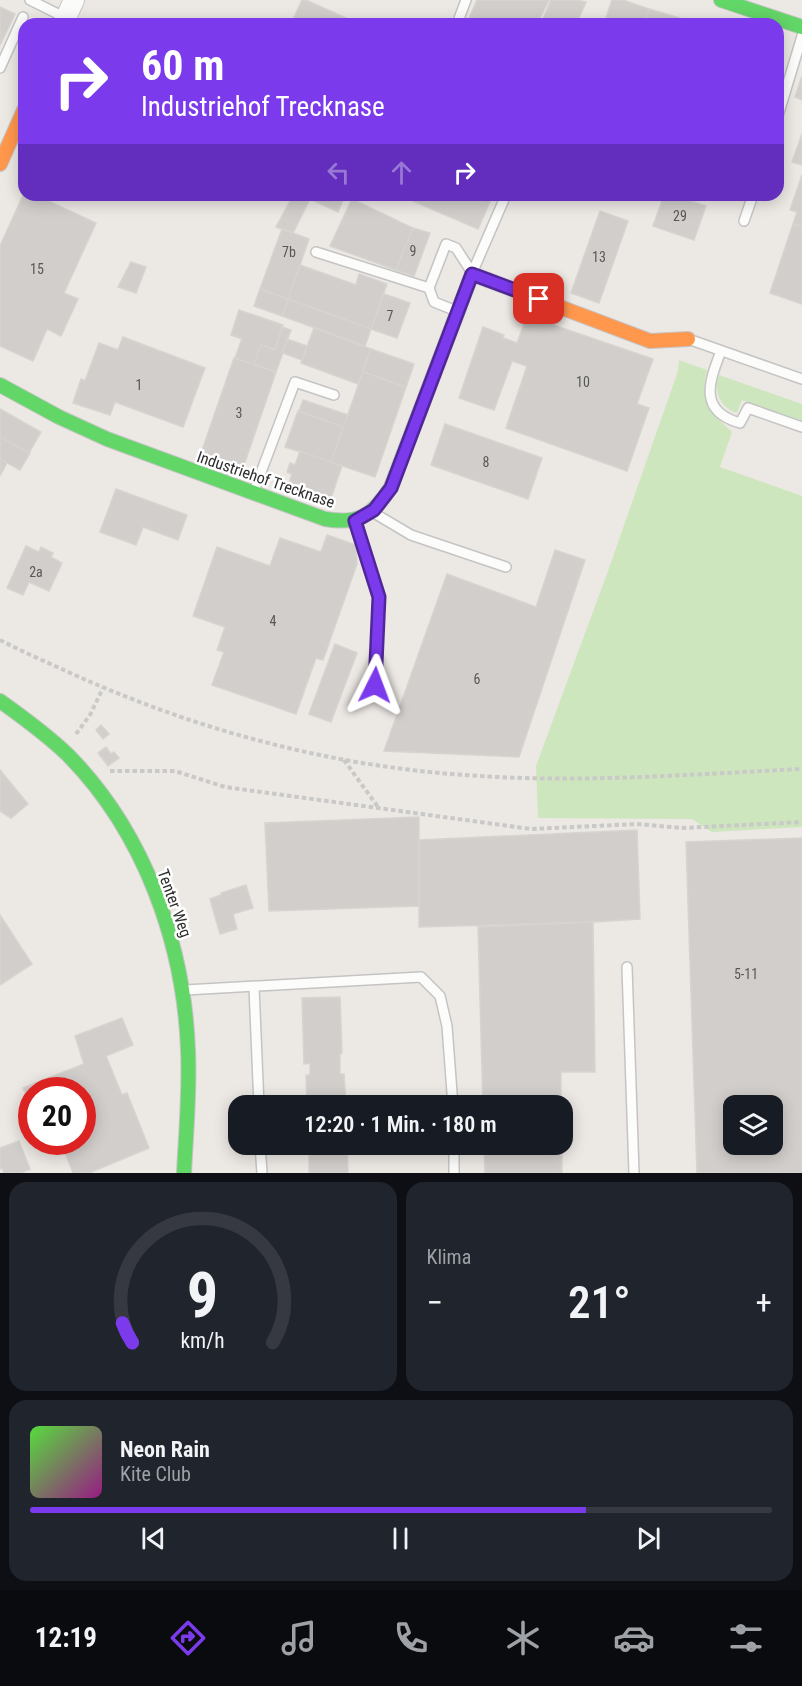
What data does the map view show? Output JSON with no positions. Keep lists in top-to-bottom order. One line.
{"streets":{"street":["Industriehof Trecknase","Tenter Weg"]},"house_numbers":["29","9","7b","13","15","7","10","1","3","8","2a","4","6","5-11"],"page":{"turn":["60 m","Industriehof Trecknase"],"limit":"20","trip":"12:20 · 1 Min. · 180 m","tile":"Klima","heat":["−","21°","+"],"song":["Neon Rain","Kite Club"],"tabs":"12:19","gauge":["9","km/h"]}}
